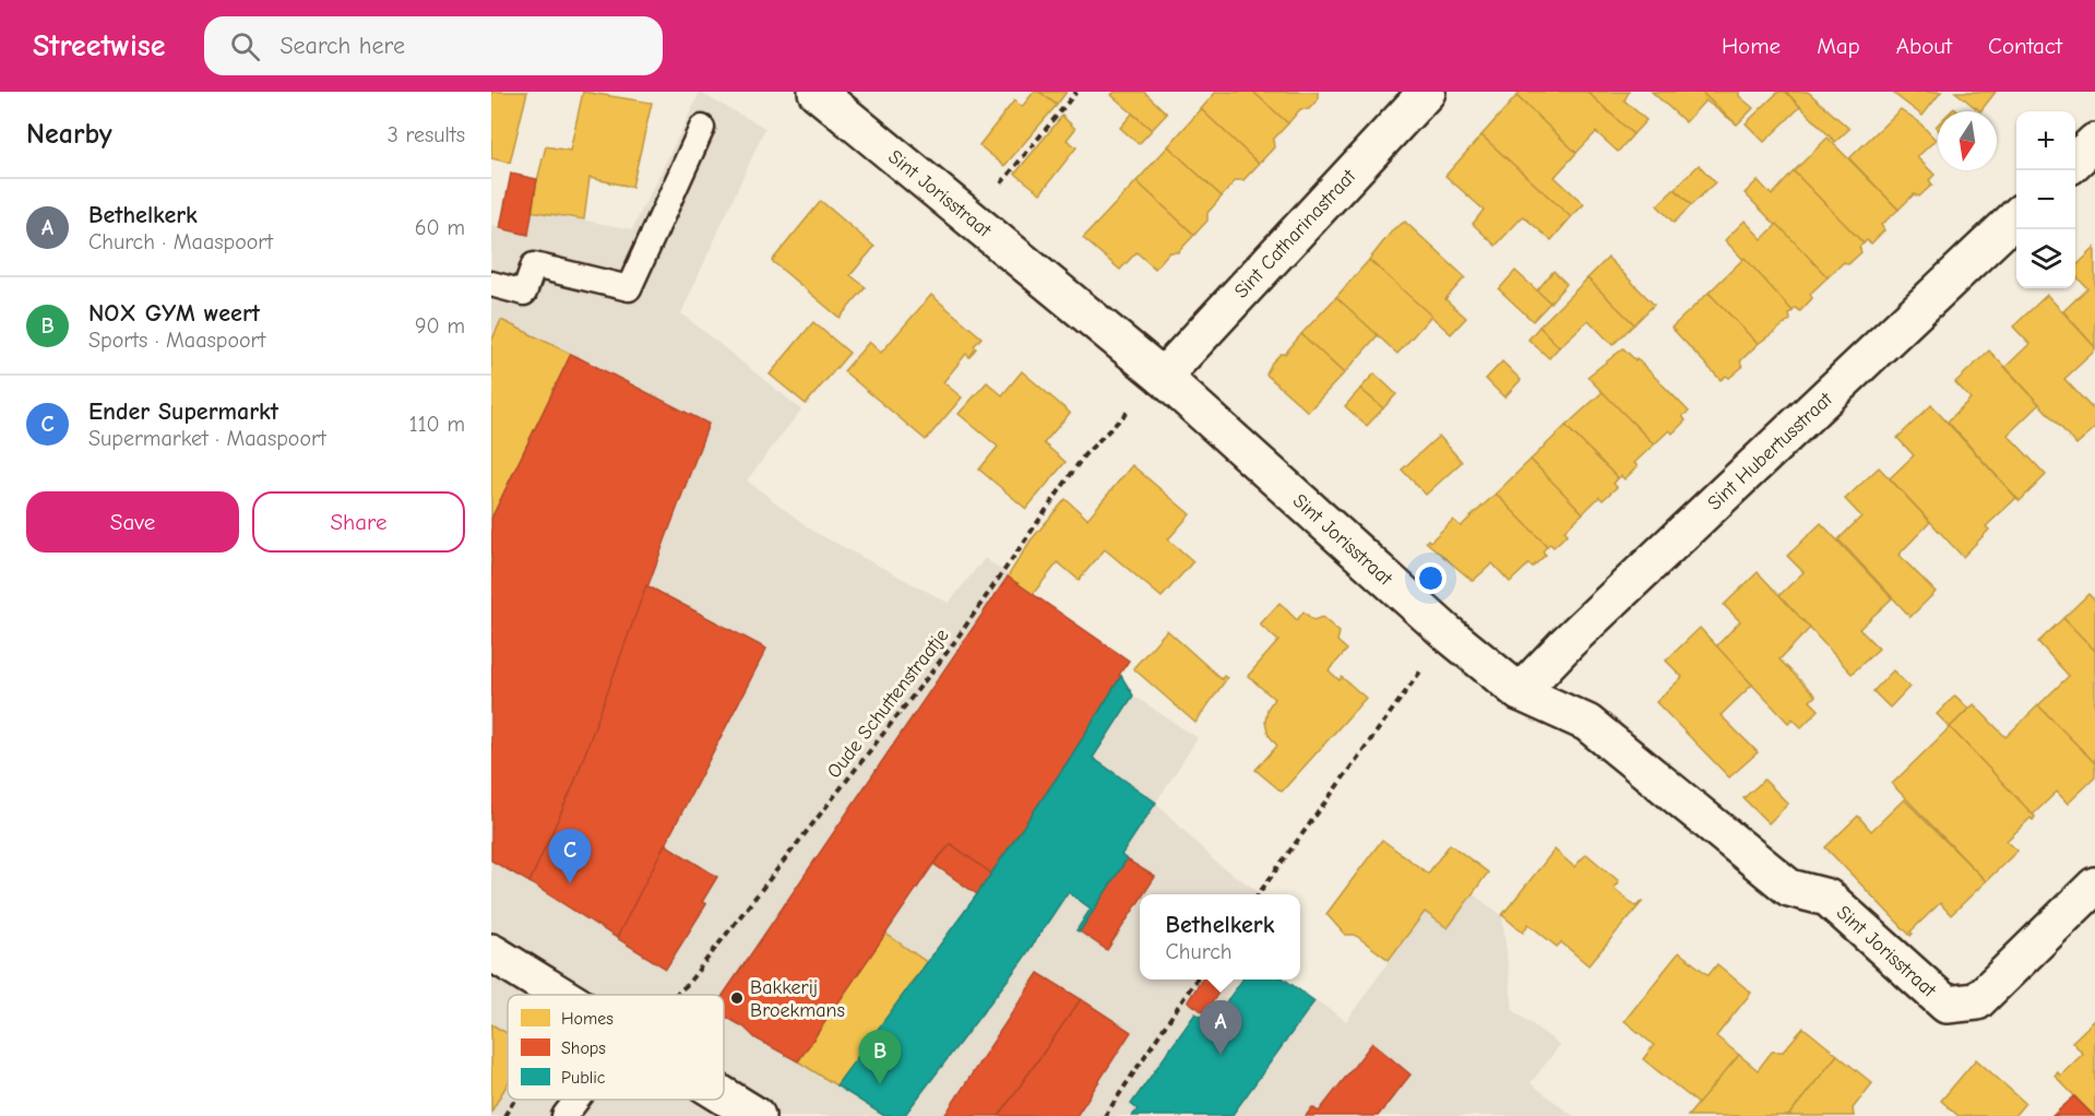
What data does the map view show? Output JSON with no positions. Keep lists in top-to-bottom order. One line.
{"streets":{"street":["Sint Jorisstraat","Sint Catharinastraat","Sint Hubertusstraat"],"path":["Oude Schuttenstraatje"]},"crossings":[["Sint Jorisstraat","Sint Catharinastraat"],["Sint Jorisstraat","Sint Hubertusstraat"],["Sint Jorisstraat","Oude Schuttenstraatje"],["Sint Catharinastraat","Oude Schuttenstraatje"]],"places":["Bakkerij Broekmans"],"legend":["Homes","Shops","Public"],"north":"bottom","page":{"header":"Streetwise","search":"Search here","nav":["Home","Map","About","Contact"],"heading":["Nearby","3 results"],"map_buttons":["+","−"],"list":[{"mark":"A","name":"Bethelkerk","note":"Church · Maaspoort","value":"60 m"},{"mark":"B","name":"NOX GYM weert","note":"Sports · Maaspoort","value":"90 m"},{"mark":"C","name":"Ender Supermarkt","note":"Supermarket · Maaspoort","value":"110 m"}],"buttons":["Save","Share"],"pins":["C","A","B"],"popup":["Bethelkerk","Church"]}}
